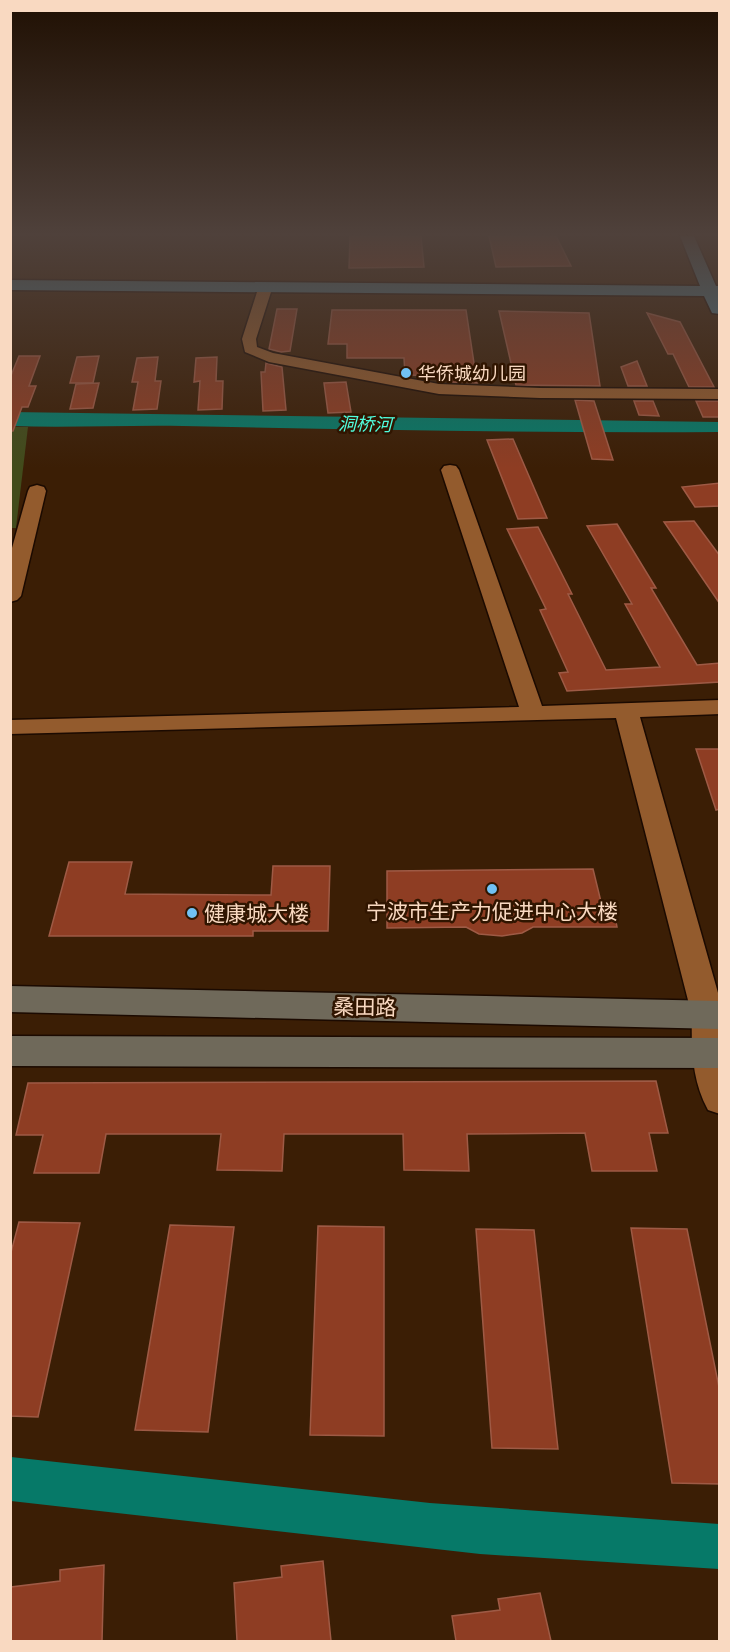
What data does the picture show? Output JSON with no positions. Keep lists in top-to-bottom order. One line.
{"streets":{"main road":["桑田路"]},"water":["洞桥河"],"places":["华侨城幼儿园","宁波市生产力促进中心大楼","健康城大楼"]}
